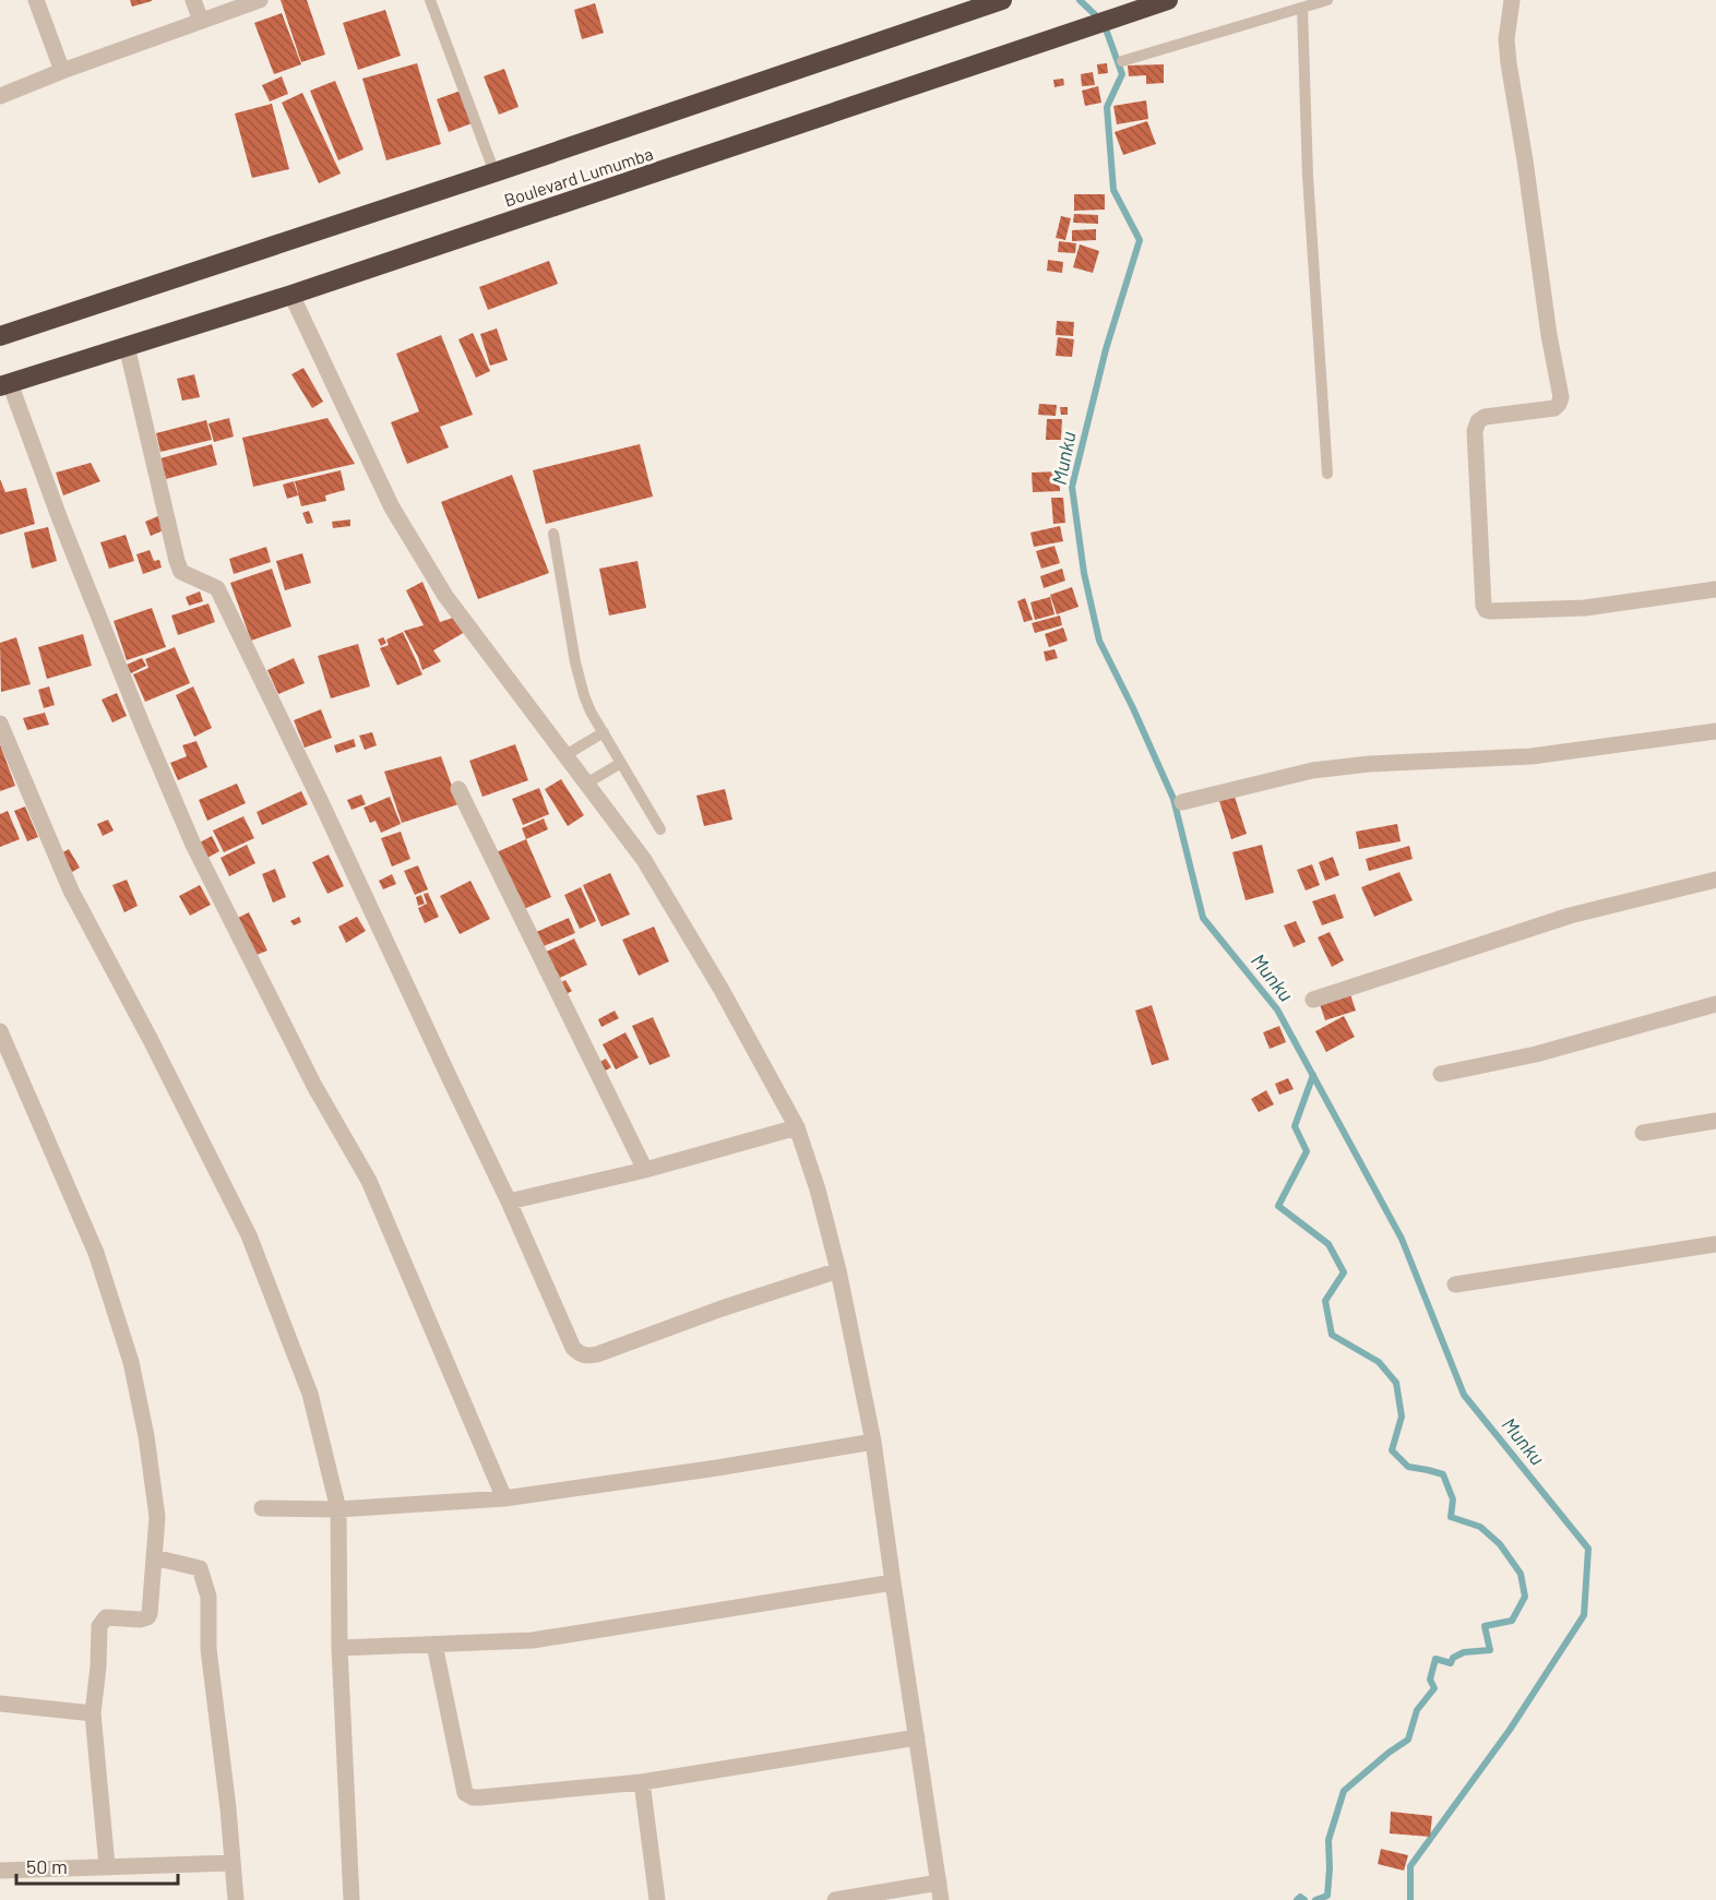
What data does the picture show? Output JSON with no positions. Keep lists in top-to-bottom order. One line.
{"streets":{"highway":["Boulevard Lumumba"]},"water":["Munku"],"scale_bar":"50 m"}
